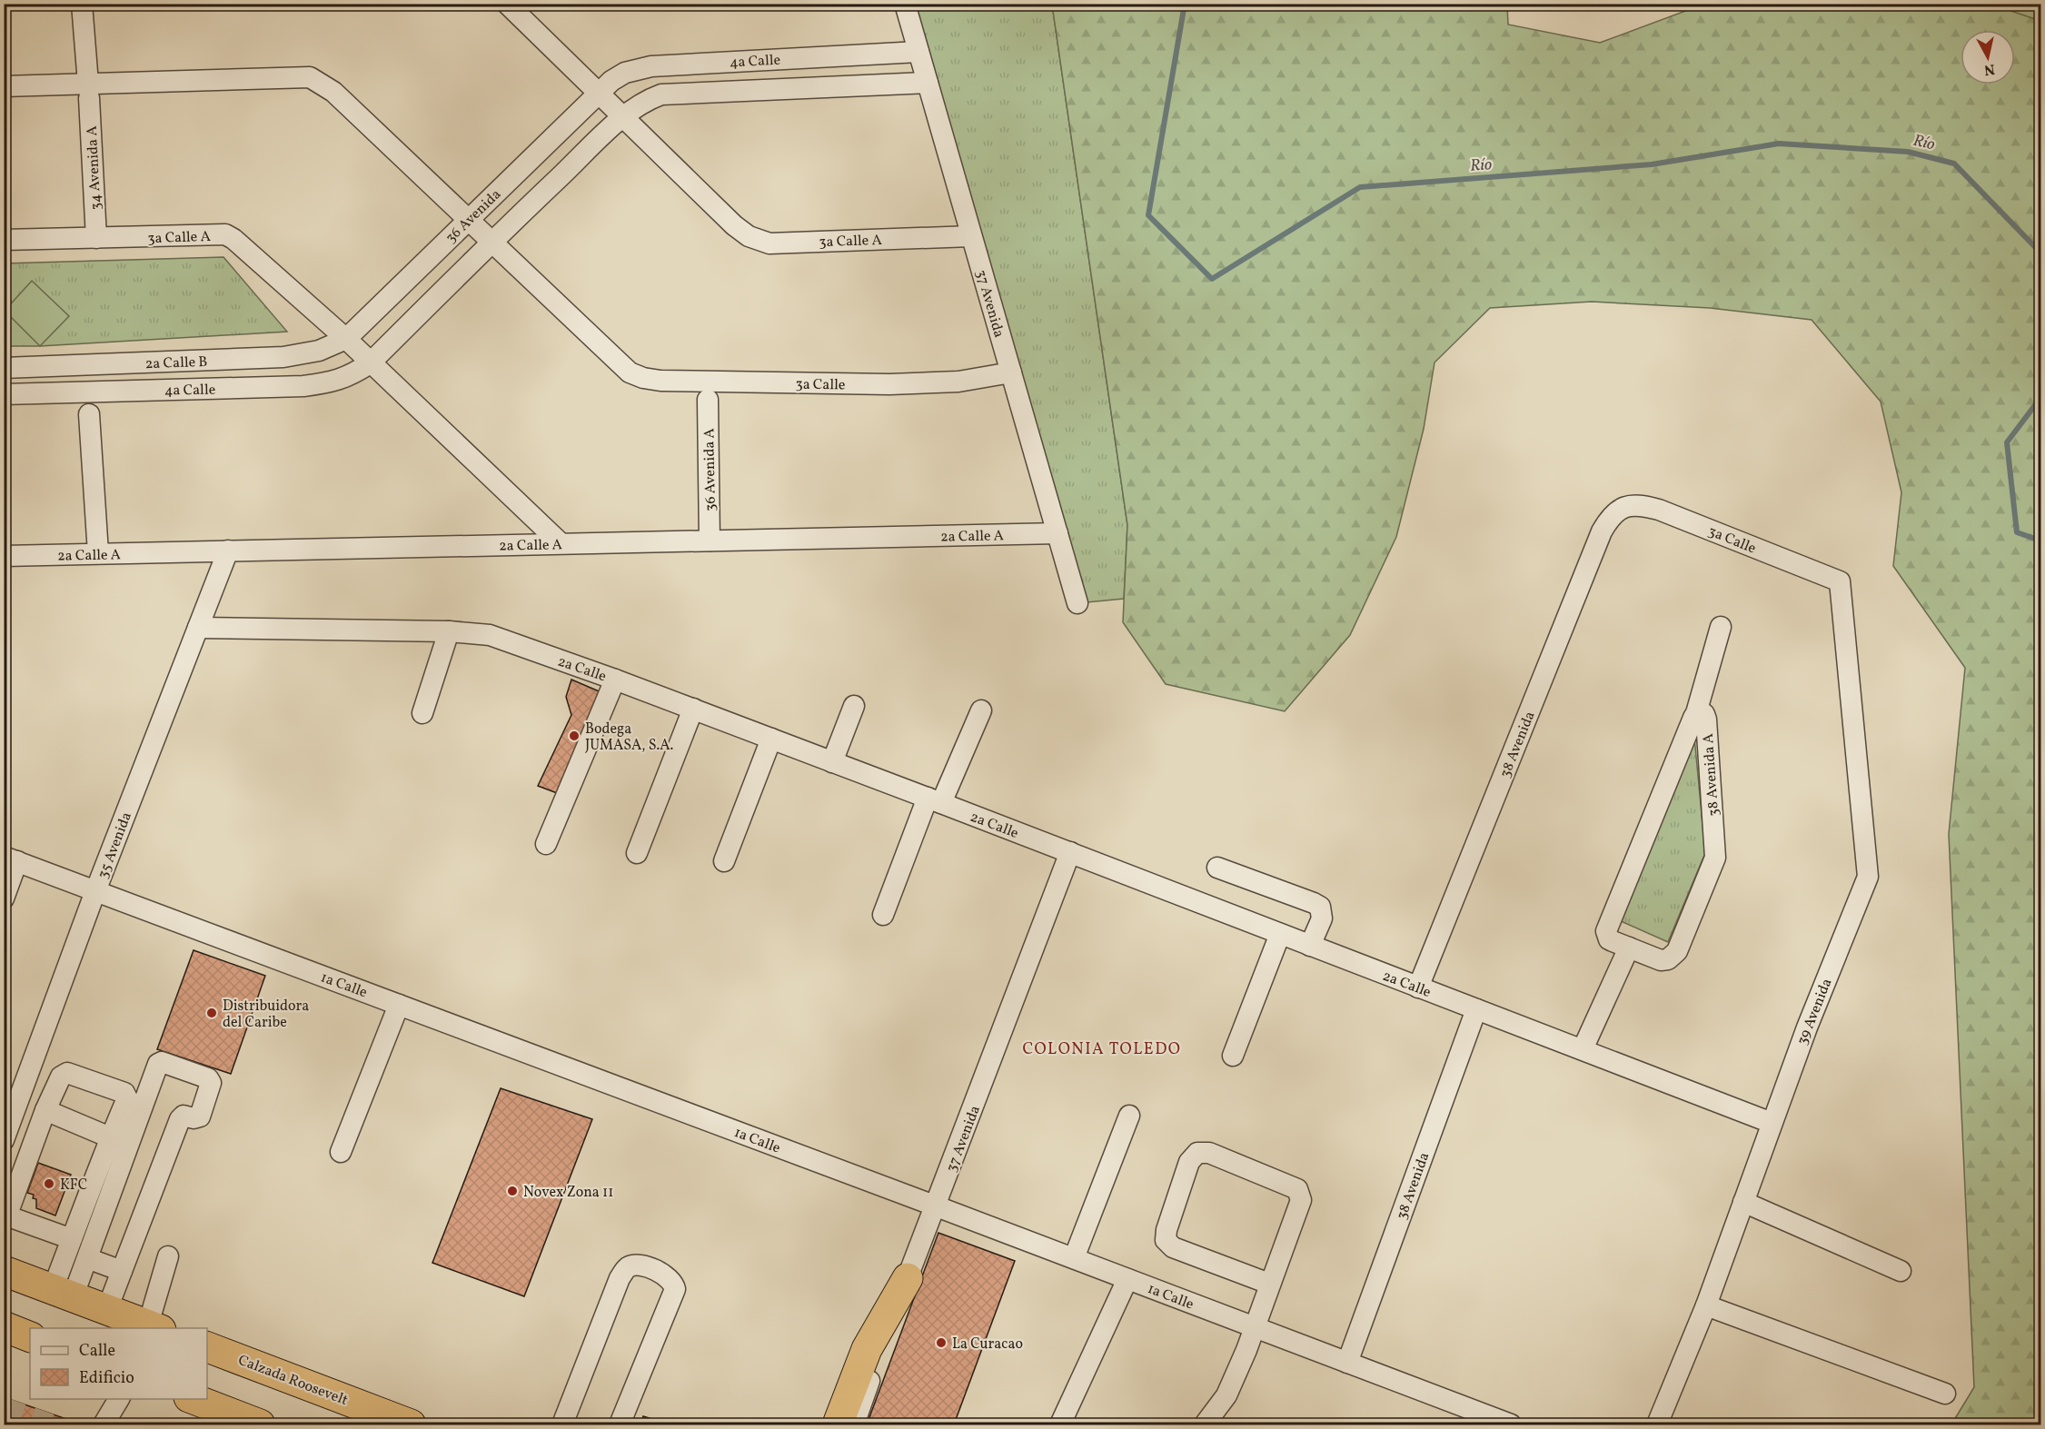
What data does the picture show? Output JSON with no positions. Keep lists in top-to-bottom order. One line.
{"streets":{"highway":["Calzada Roosevelt"],"street":["4a Calle","34 Avenida A","36 Avenida","3a Calle A","37 Avenida","2a Calle B","3a Calle","36 Avenida A","2a Calle A","2a Calle","38 Avenida","38 Avenida A","35 Avenida","1a Calle","39 Avenida"]},"crossings":[["4a Calle","36 Avenida"],["4a Calle","3a Calle A"],["4a Calle","37 Avenida"],["34 Avenida A","3a Calle A"],["36 Avenida","3a Calle A"],["36 Avenida","2a Calle B"],["3a Calle A","37 Avenida"],["3a Calle A","2a Calle B"],["3a Calle A","2a Calle A"],["37 Avenida","3a Calle"],["37 Avenida","2a Calle A"],["37 Avenida","2a Calle"],["37 Avenida","1a Calle"],["3a Calle","38 Avenida"],["3a Calle","39 Avenida"],["36 Avenida A","2a Calle A"],["2a Calle A","35 Avenida"],["2a Calle","38 Avenida"],["2a Calle","35 Avenida"],["2a Calle","39 Avenida"],["38 Avenida","1a Calle"],["35 Avenida","1a Calle"]],"districts":["COLONIA TOLEDO"],"water":["Río"],"places":["Bodega JUMASA, S.A.","Distribuidora del Caribe","KFC","Novex Zona 11","La Curacao"],"legend":["Calle","Edificio"],"north":"bottom"}
